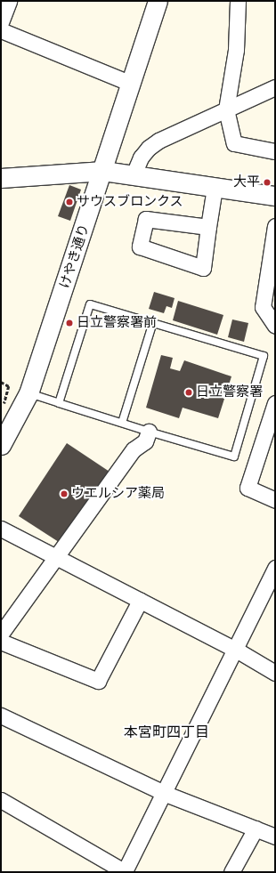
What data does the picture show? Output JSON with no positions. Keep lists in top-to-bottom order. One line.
{"streets":{"street":["けやき通り"]},"districts":["本宮町四丁目"],"places":["大平","サウスブロンクス","日立警察署前","日立警察署","ウエルシア薬局"]}
